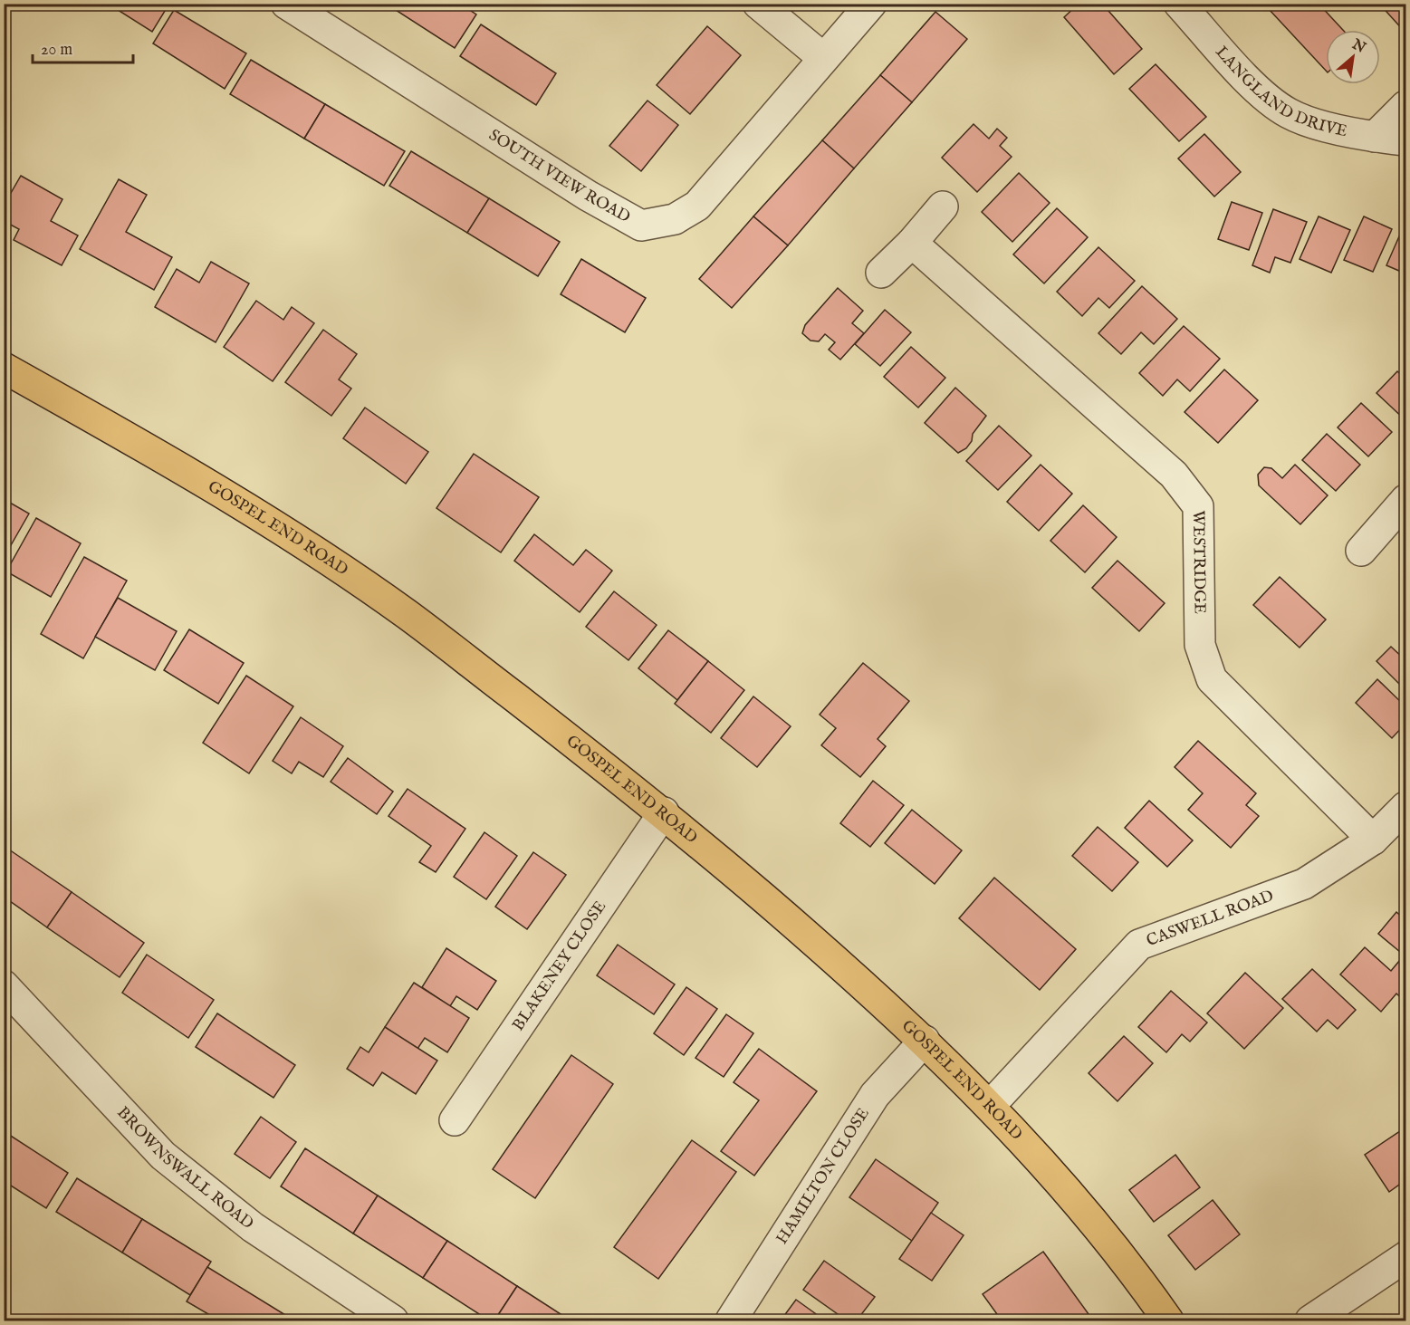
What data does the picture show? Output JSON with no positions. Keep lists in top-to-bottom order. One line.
{"streets":{"main road":["GOSPEL END ROAD"],"street":["LANGLAND DRIVE","SOUTH VIEW ROAD","WESTRIDGE","CASWELL ROAD","BLAKENEY CLOSE","BROWNSWALL ROAD","HAMILTON CLOSE"]},"crossings":[["GOSPEL END ROAD","CASWELL ROAD"],["GOSPEL END ROAD","BLAKENEY CLOSE"],["GOSPEL END ROAD","HAMILTON CLOSE"],["WESTRIDGE","CASWELL ROAD"]],"scale_bar":"20 m","north":"top right"}
